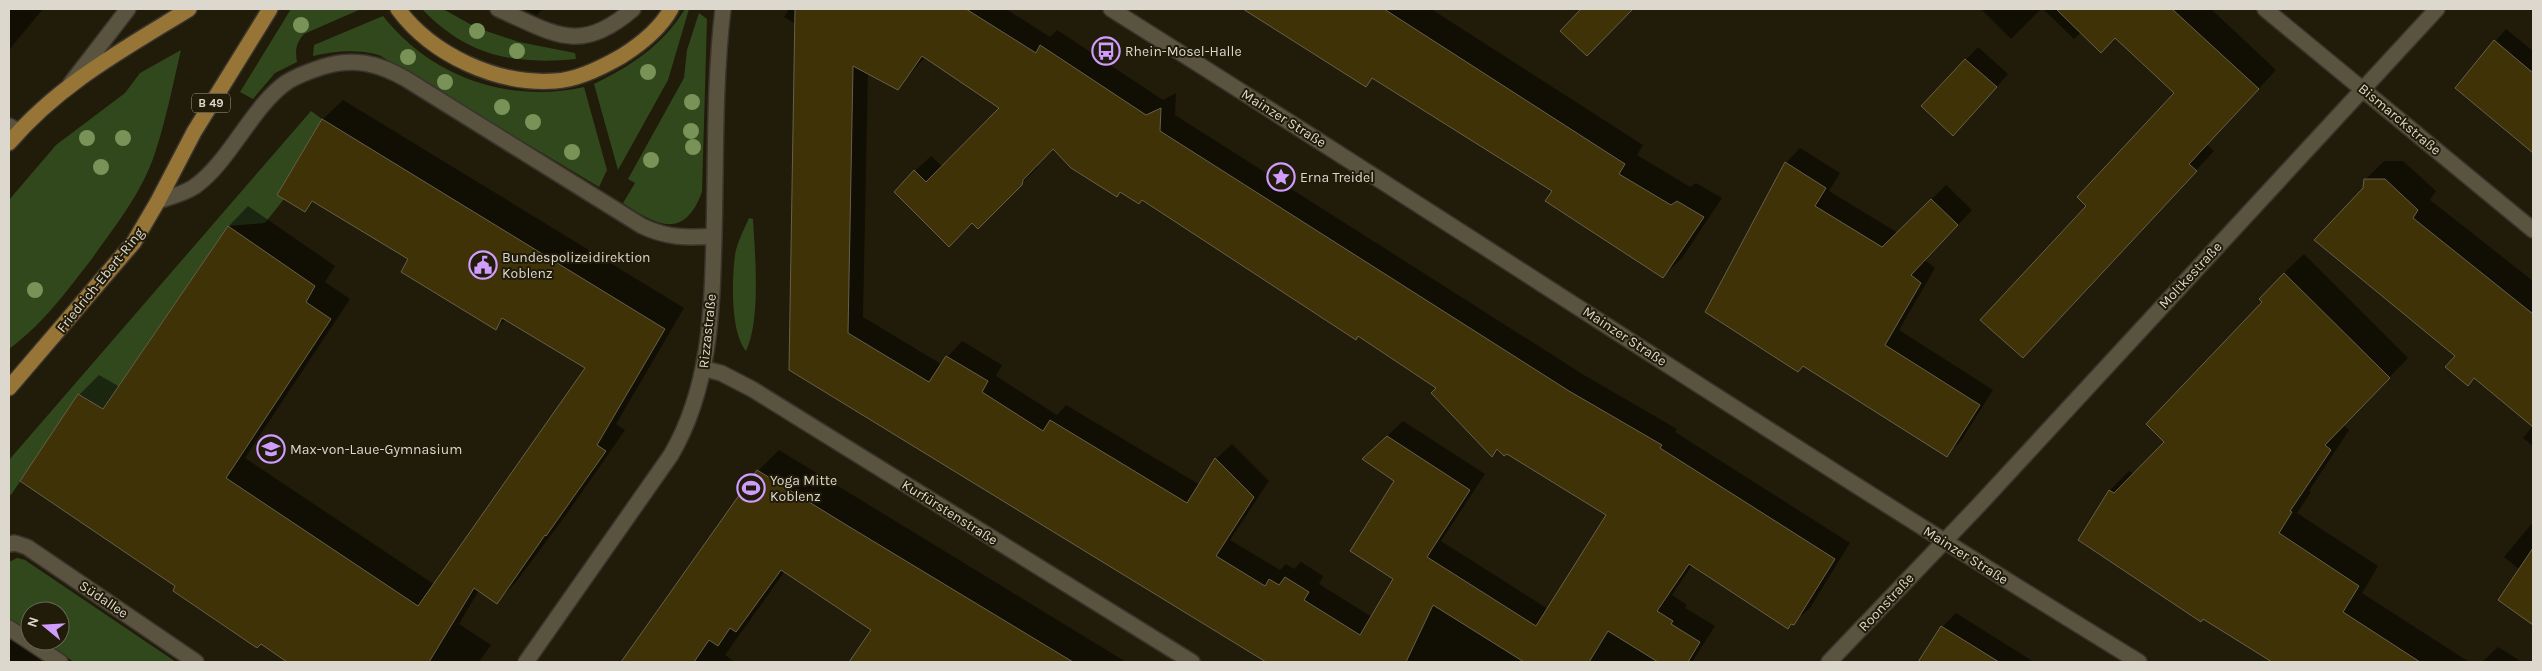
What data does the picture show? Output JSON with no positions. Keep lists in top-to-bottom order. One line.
{"streets":{"main road":["B 49","Friedrich-Ebert-Ring"],"street":["Mainzer Straße","Bismarckstraße","Moltkestraße","Rizzastraße","Kurfürstenstraße","Südallee","Roonstraße"]},"crossings":[["Mainzer Straße","Moltkestraße"],["Mainzer Straße","Roonstraße"],["Bismarckstraße","Moltkestraße"],["Moltkestraße","Roonstraße"],["Rizzastraße","Kurfürstenstraße"]],"places":{"bus stop":["Rhein-Mosel-Halle"],"place":["Erna Treidel"],"public building":["Bundespolizeidirektion Koblenz"],"school or university":["Max-von-Laue-Gymnasium"],"sports":["Yoga Mitte Koblenz"]},"north":"left"}
